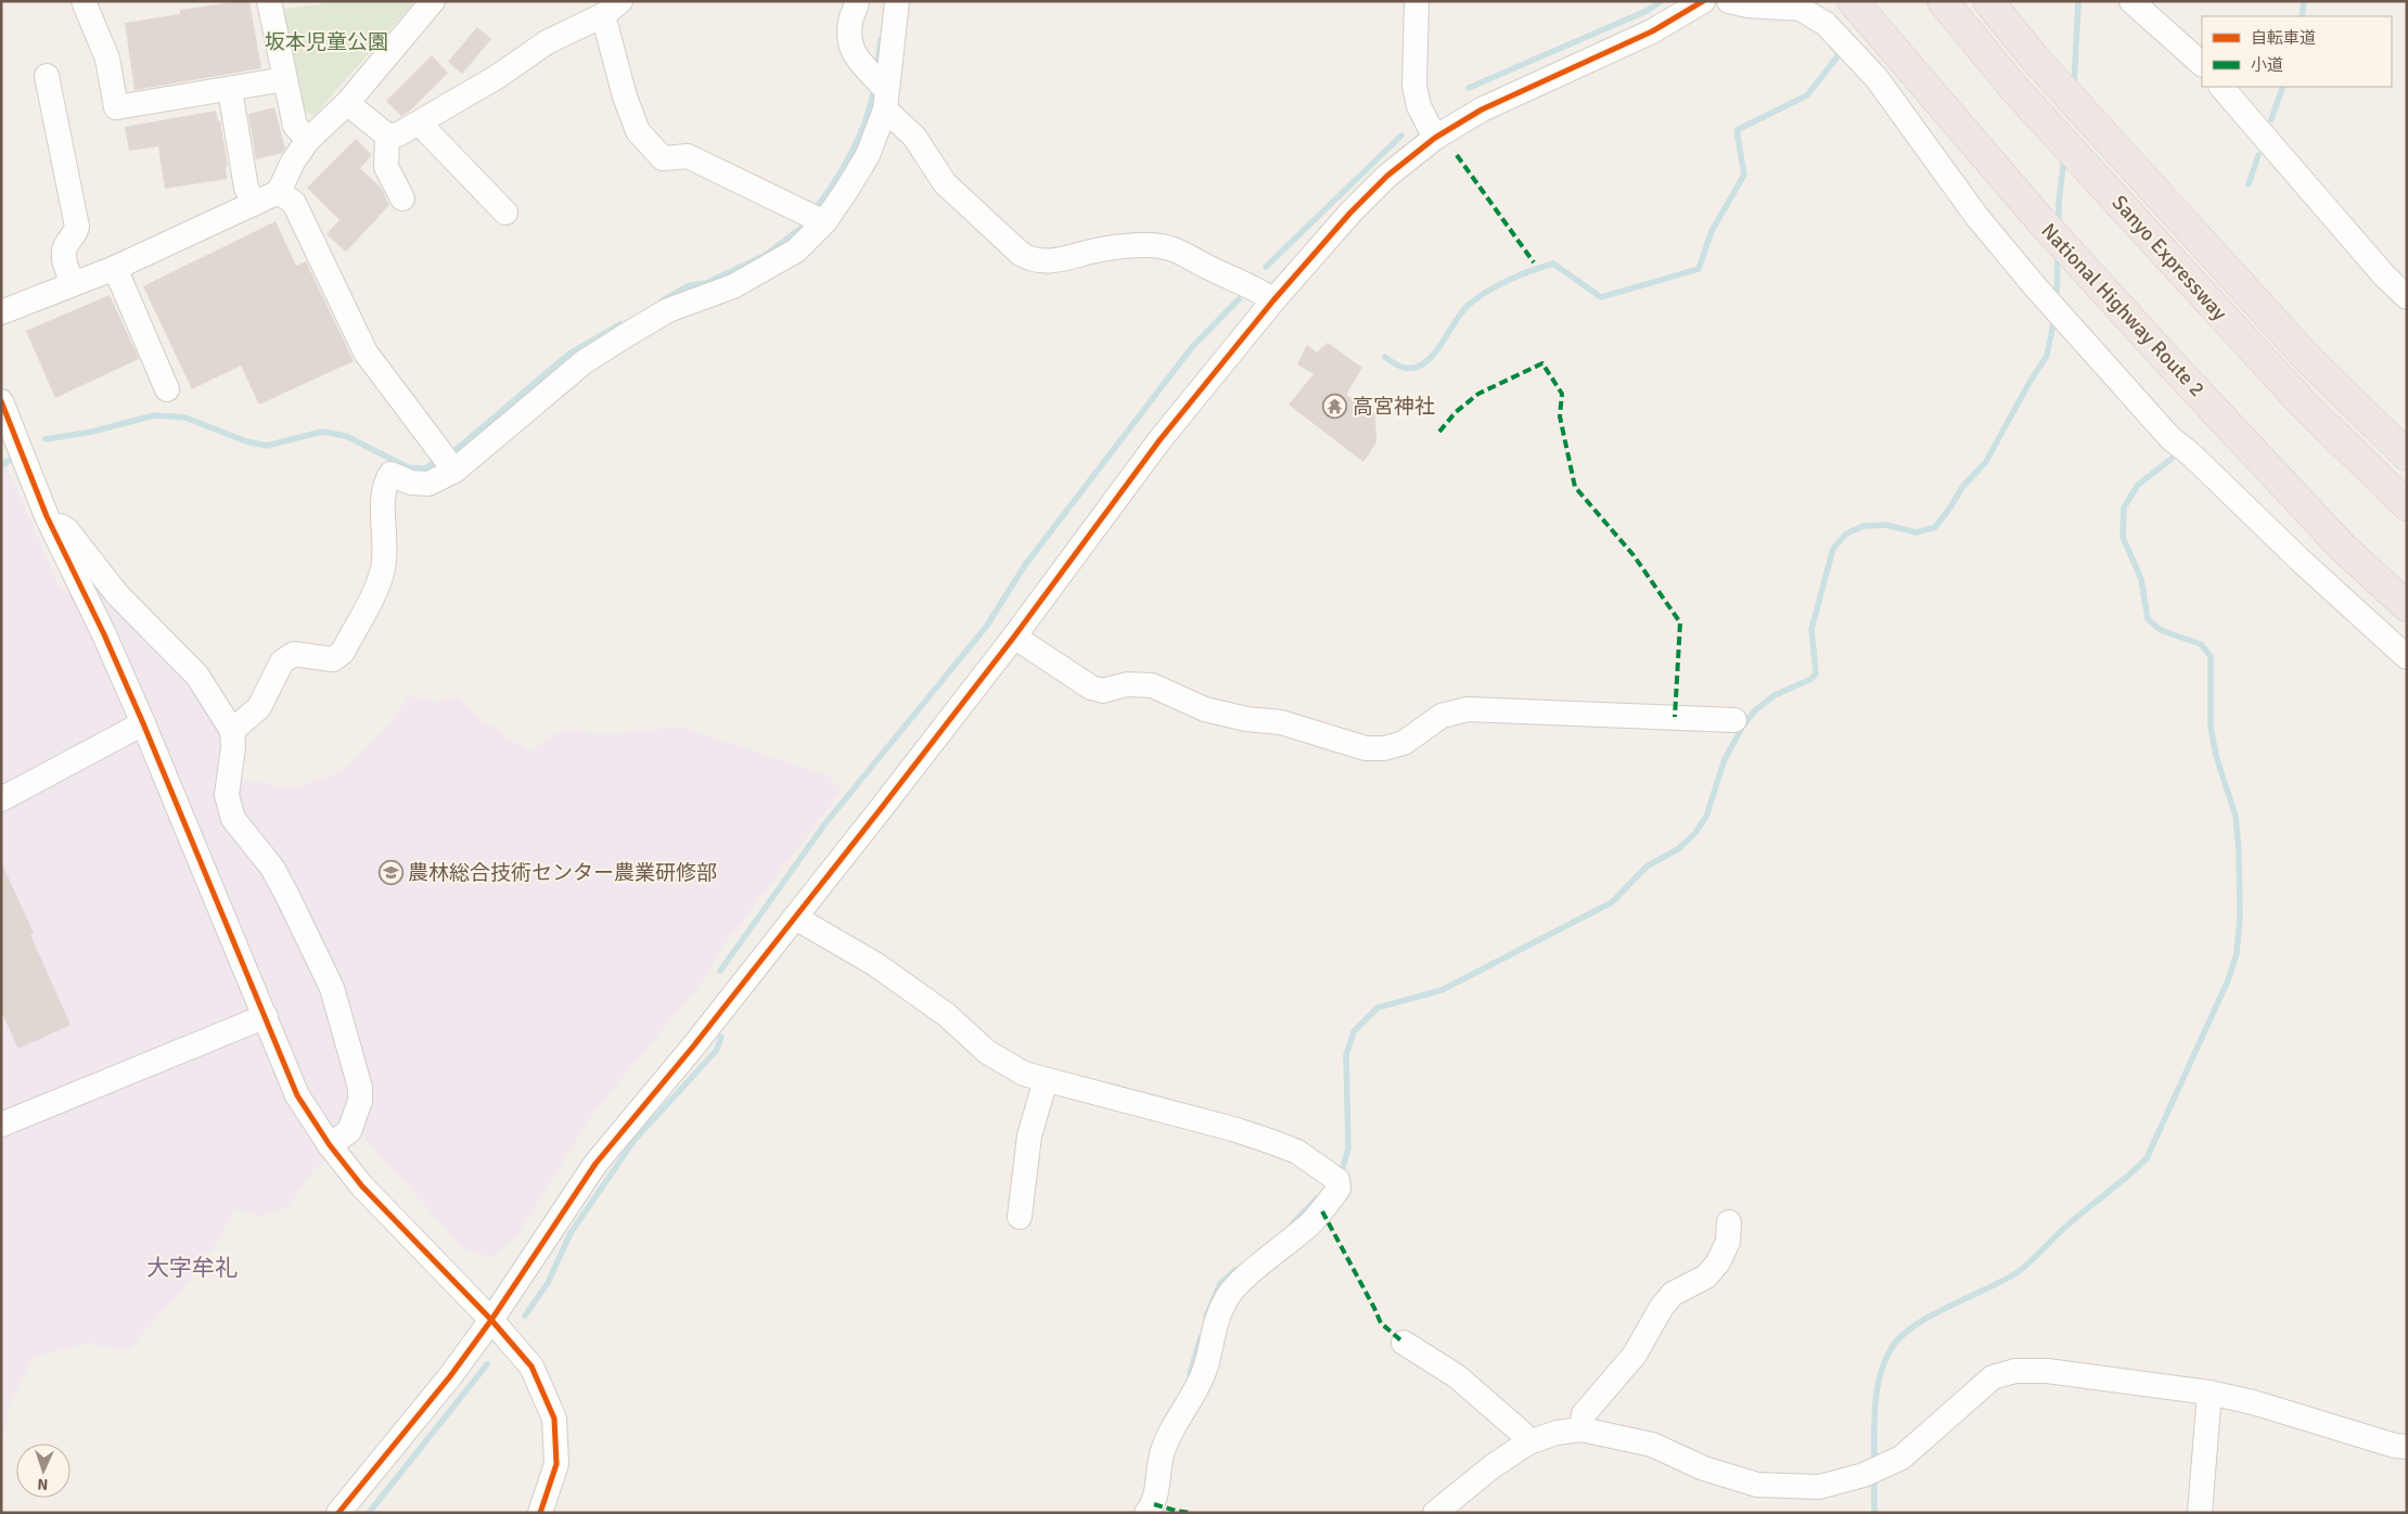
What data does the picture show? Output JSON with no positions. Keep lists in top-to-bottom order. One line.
{"streets":{"highway":["Sanyo Expressway","National Highway Route 2"]},"districts":["大字牟礼"],"parks":["坂本児童公園"],"places":{"temple":["高宮神社"],"school or university":["農林総合技術センター農業研修部"]},"legend":["自転車道","小道"],"north":"bottom"}
